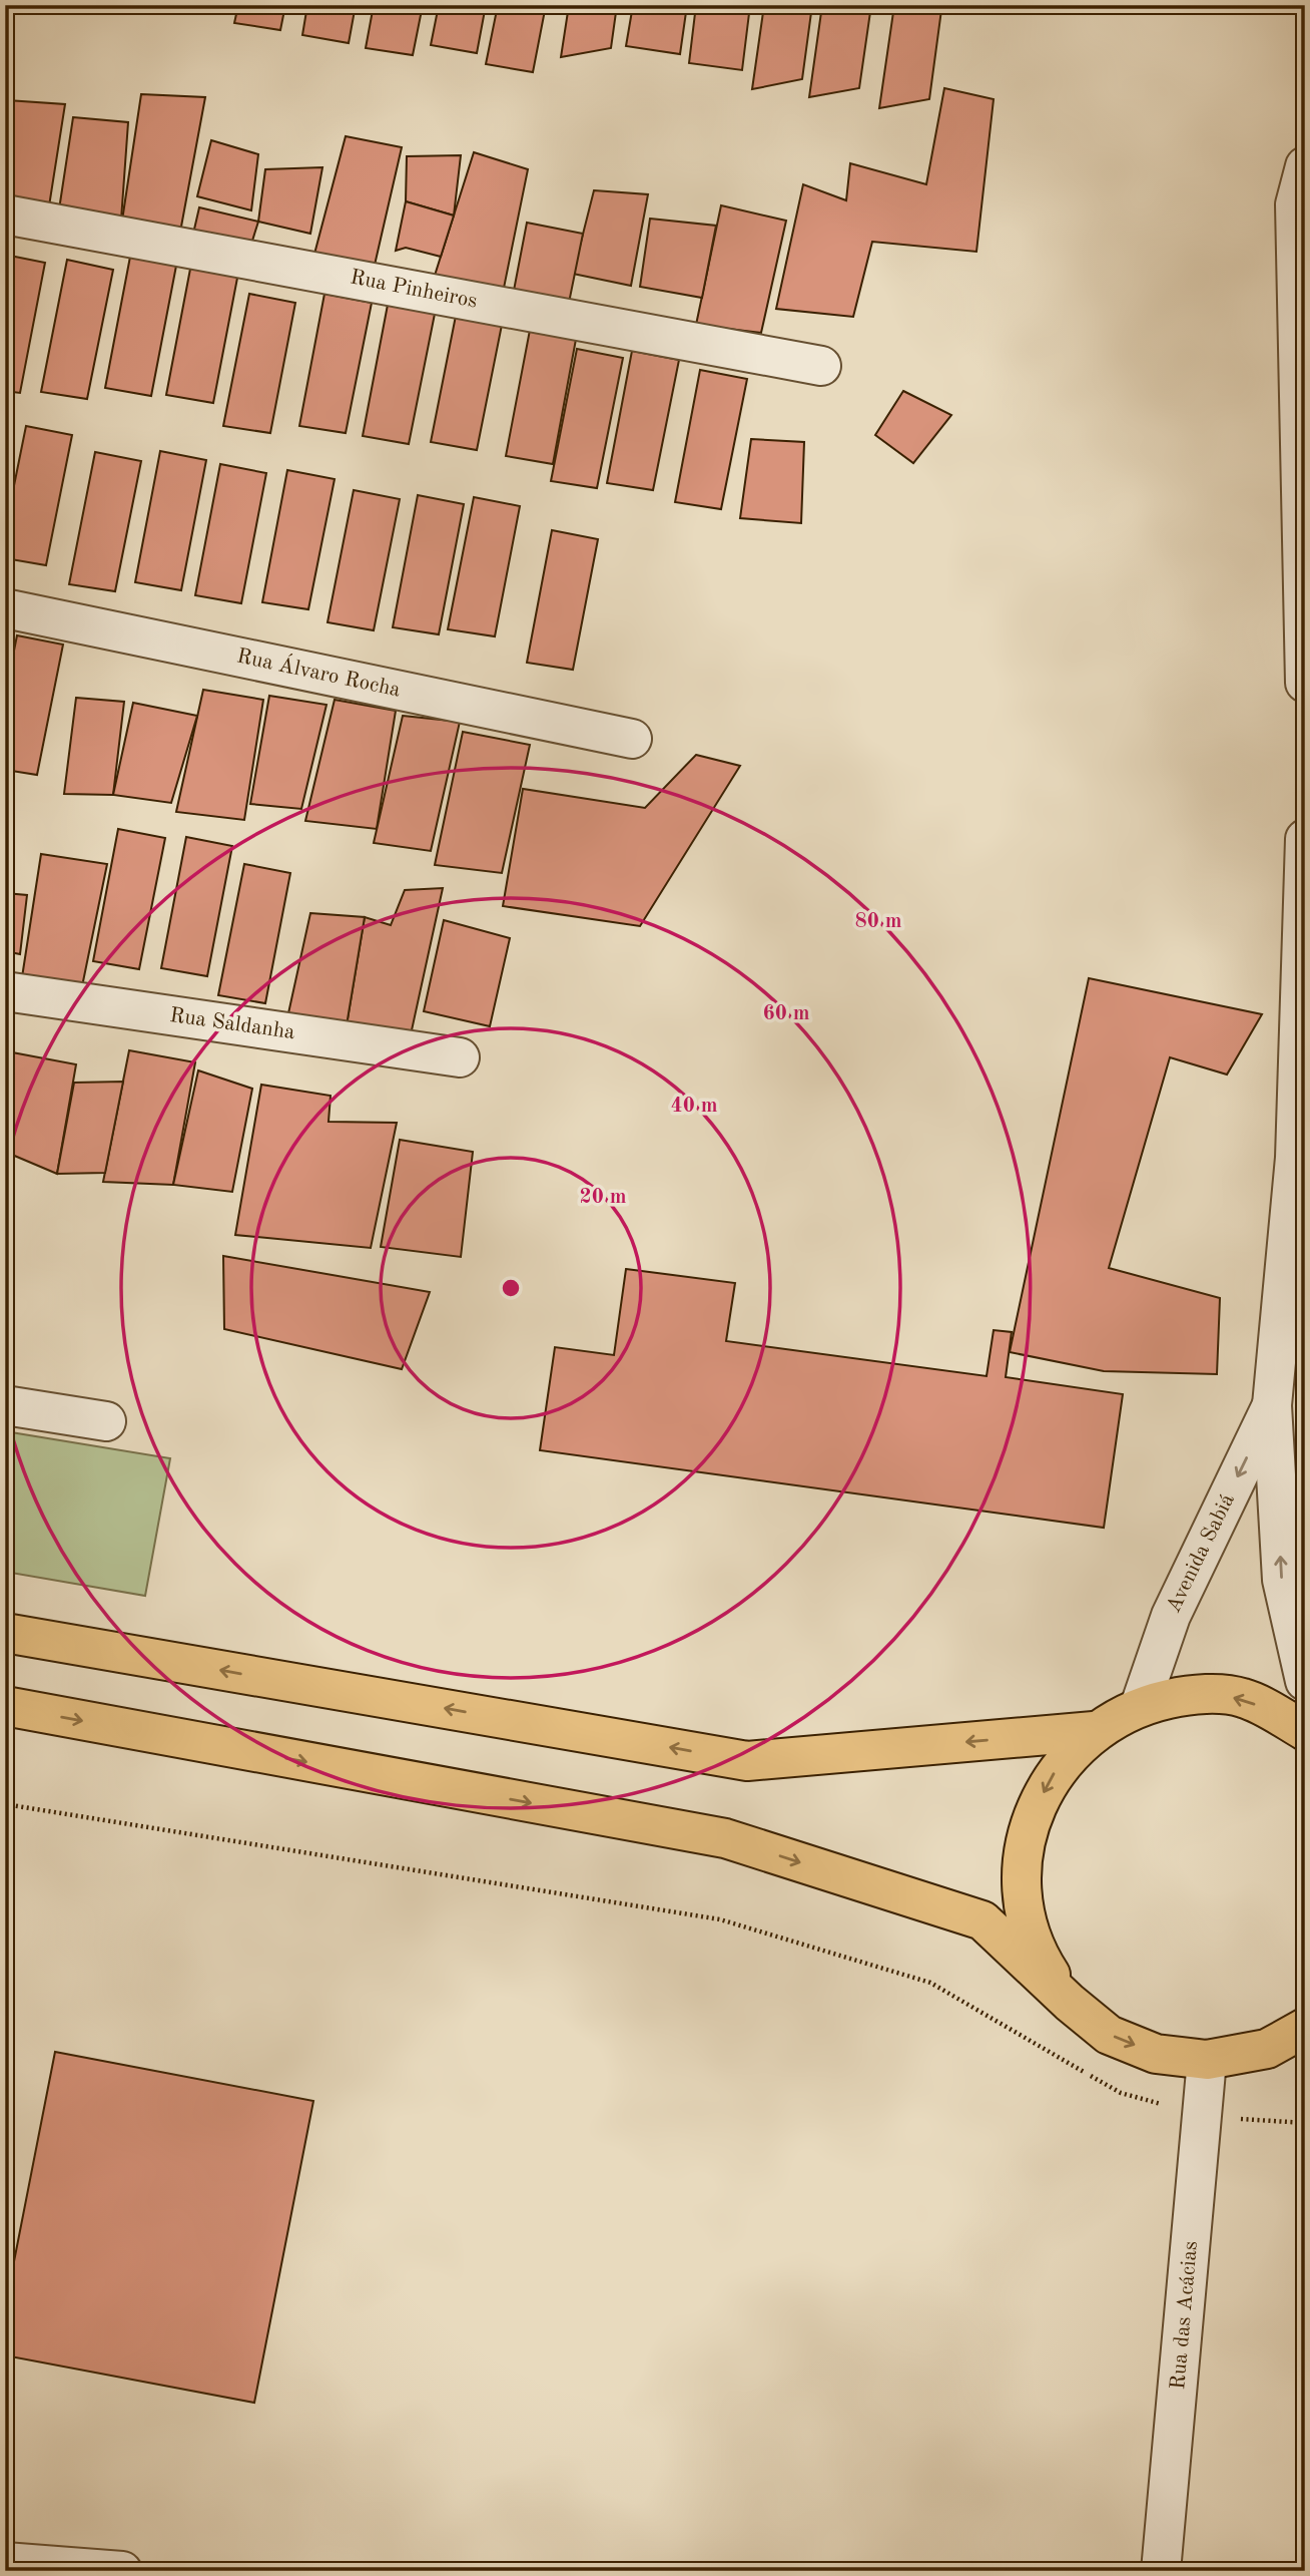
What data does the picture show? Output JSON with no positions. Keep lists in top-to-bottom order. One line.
{"streets":{"street":["Rua Pinheiros","Rua Álvaro Rocha","Rua Saldanha","Avenida Sabiá","Rua das Acácias"]},"rings":["80 m","60 m","40 m","20 m"]}
